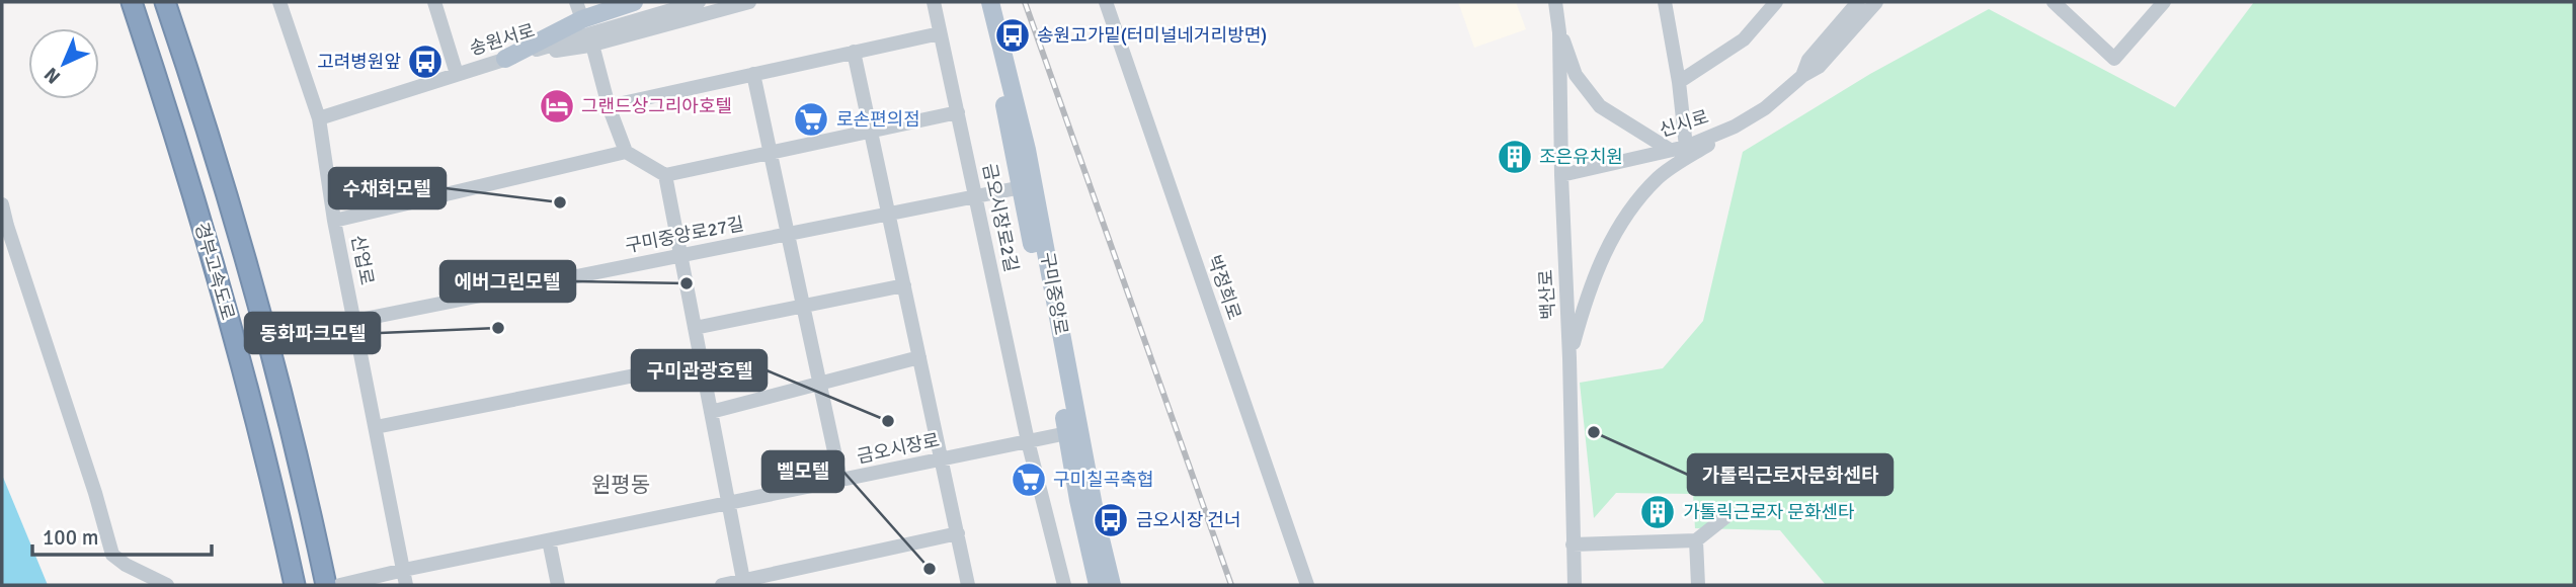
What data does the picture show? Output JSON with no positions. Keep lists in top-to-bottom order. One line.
{"streets":{"highway":["경부고속도로"],"main road":["구미중앙로"],"street":["송원서로","신시로","금오시장로2길","구미중앙로27길","산업로","박정희로","백산로","금오시장로"]},"crossings":[["송원서로","산업로"],["신시로","백산로"],["금오시장로2길","구미중앙로27길"],["금오시장로2길","금오시장로"],["구미중앙로27길","산업로"],["구미중앙로27길","구미중앙로"],["산업로","금오시장로"],["구미중앙로","금오시장로"]],"districts":["원평동"],"places":{"bus stop":["송원고가밑(터미널네거리방면)","고려병원앞","금오시장 건너"],"hotel":["그랜드상그리아호텔"],"supermarket":["로손편의점","구미칠곡축협"],"building":["조은유치원","가톨릭근로자 문화센타"],"other":["수채화모텔","에버그린모텔","동화파크모텔","구미관광호텔","가톨릭근로자문화센타","벨모텔"]},"scale_bar":"100 m","north":"bottom left"}
